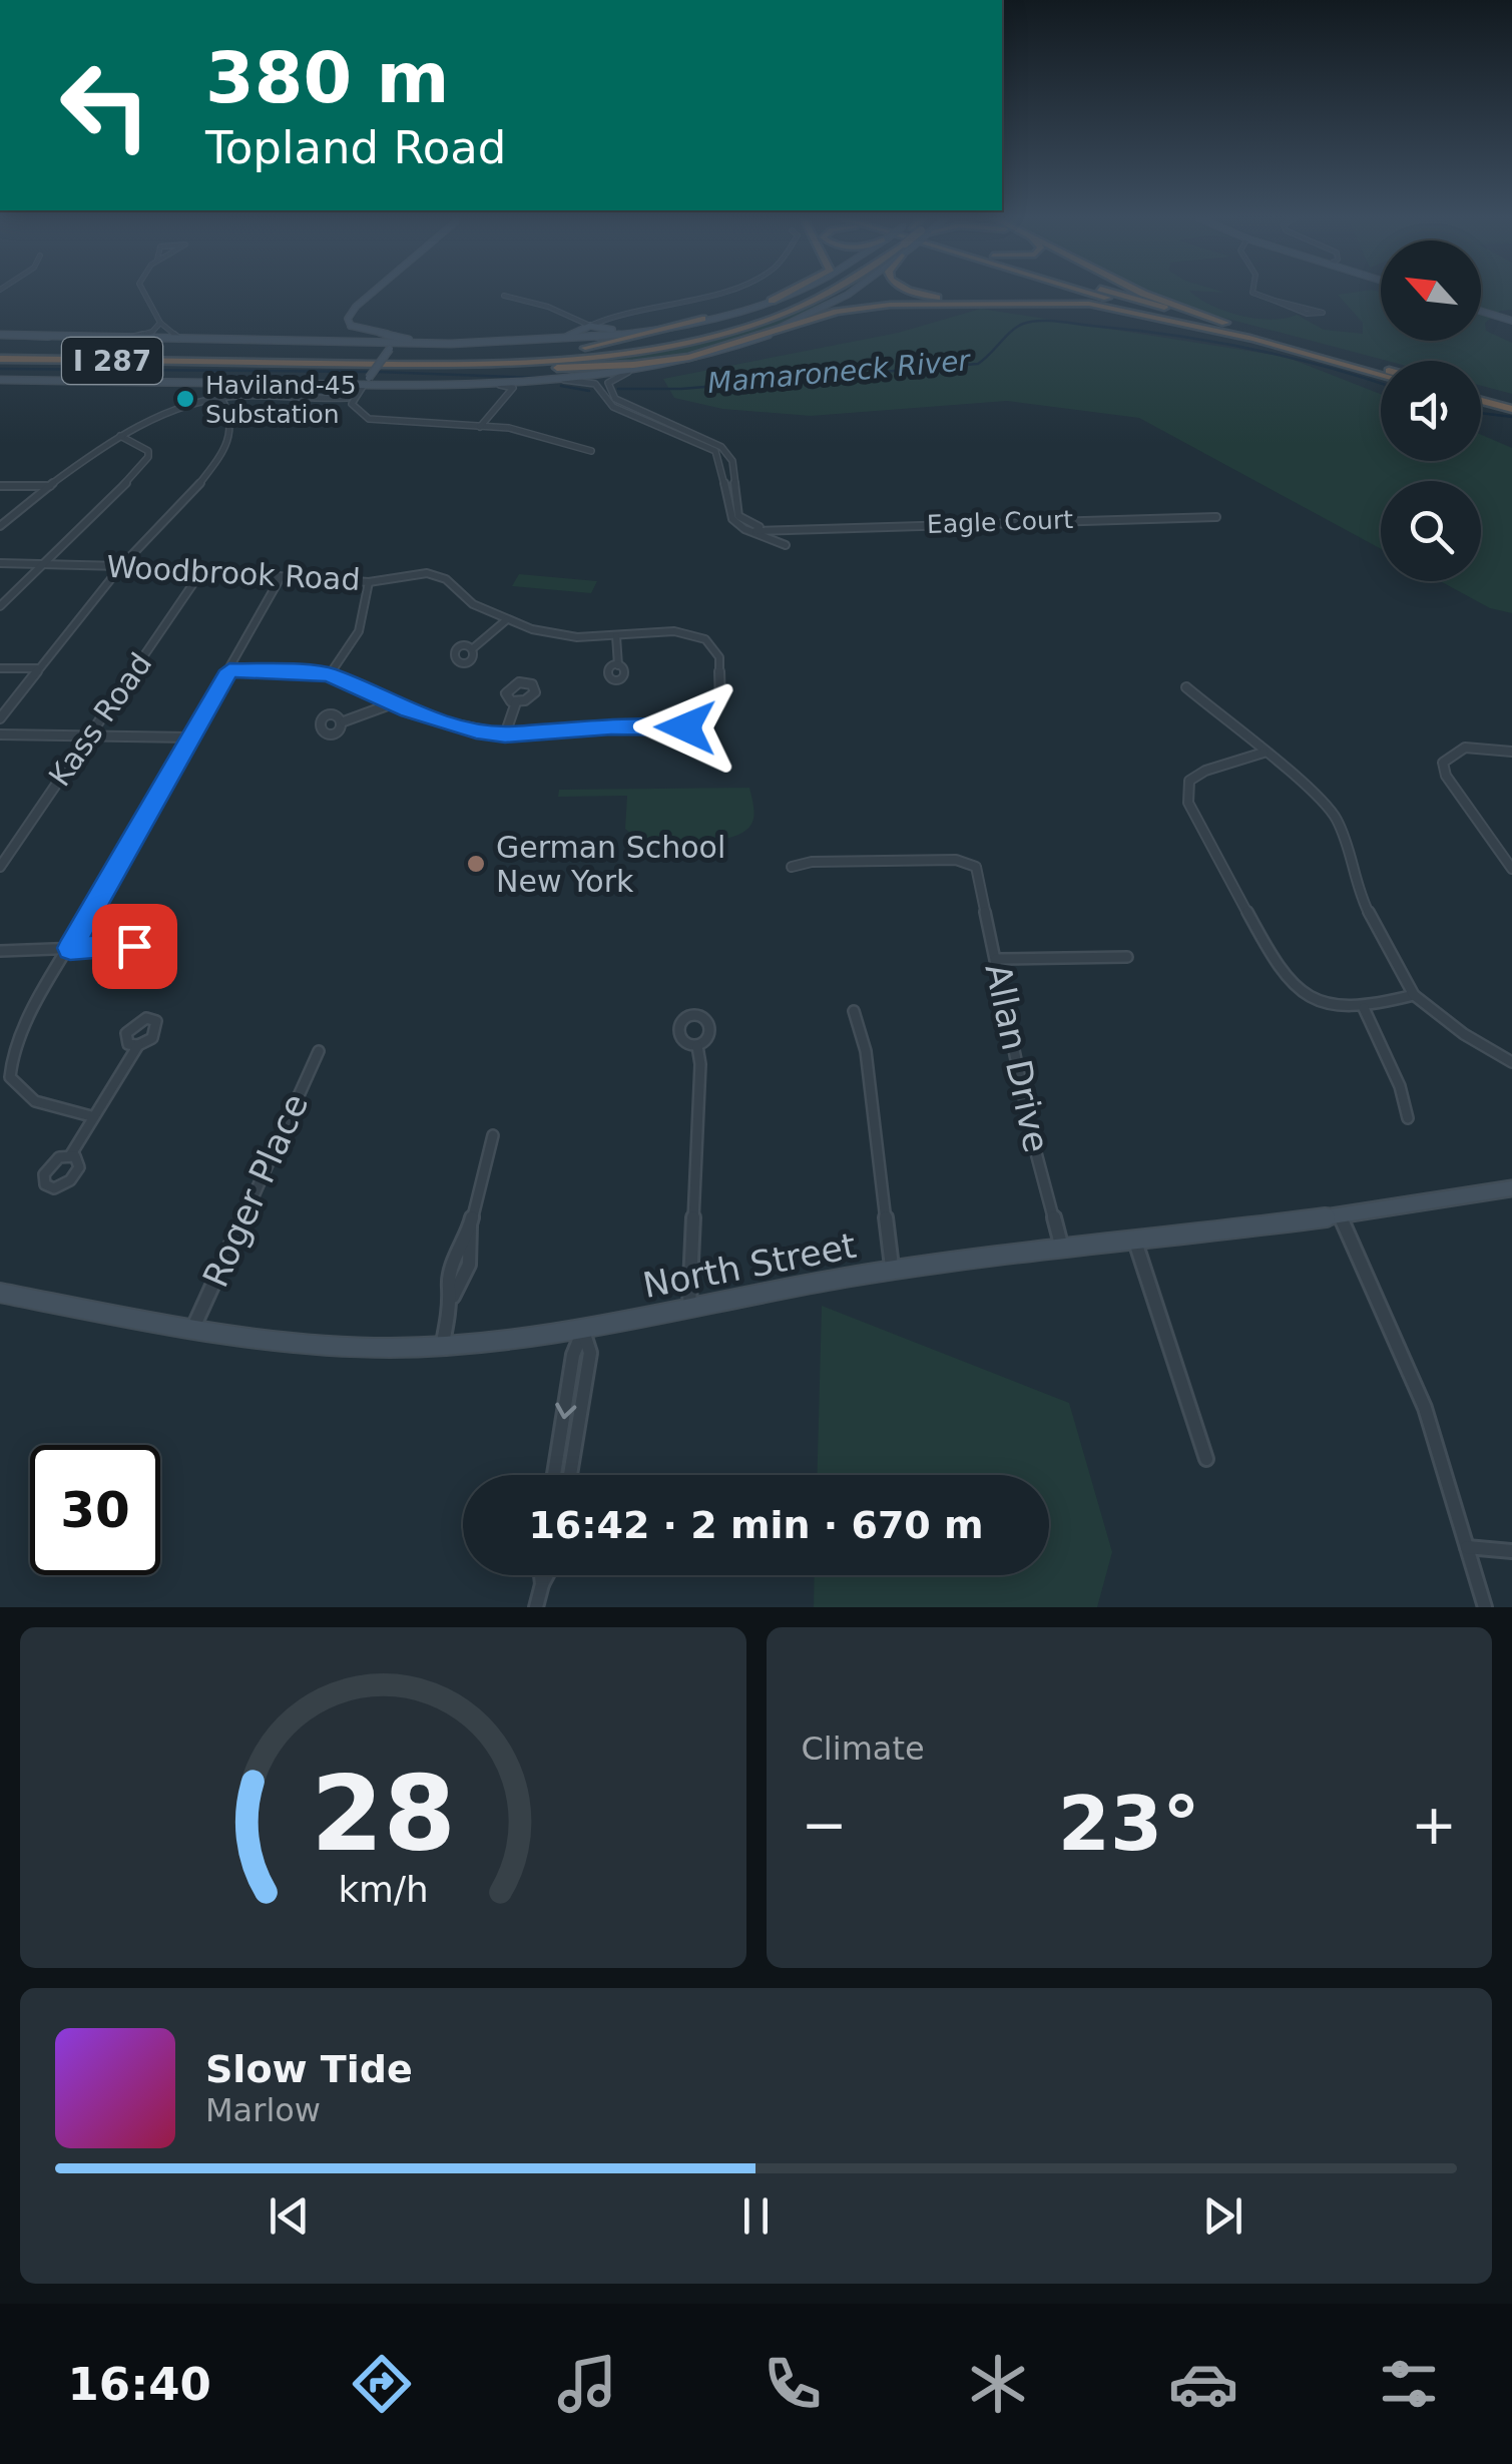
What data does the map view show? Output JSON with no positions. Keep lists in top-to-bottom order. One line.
{"streets":{"highway":["I 287"],"main road":["North Street"],"street":["Eagle Court","Woodbrook Road","Kass Road","Allan Drive","Roger Place"]},"crossings":[["Woodbrook Road","Kass Road"],["Allan Drive","North Street"],["Roger Place","North Street"]],"water":["Mamaroneck River"],"places":["Haviland-45 Substation","German School New York"],"north":"top left","page":{"turn":["380 m","Topland Road"],"limit":"30","trip":"16:42 · 2 min · 670 m","tile":"Climate","heat":["−","23°","+"],"song":["Slow Tide","Marlow"],"tabs":"16:40","gauge":["28","km/h"]}}
